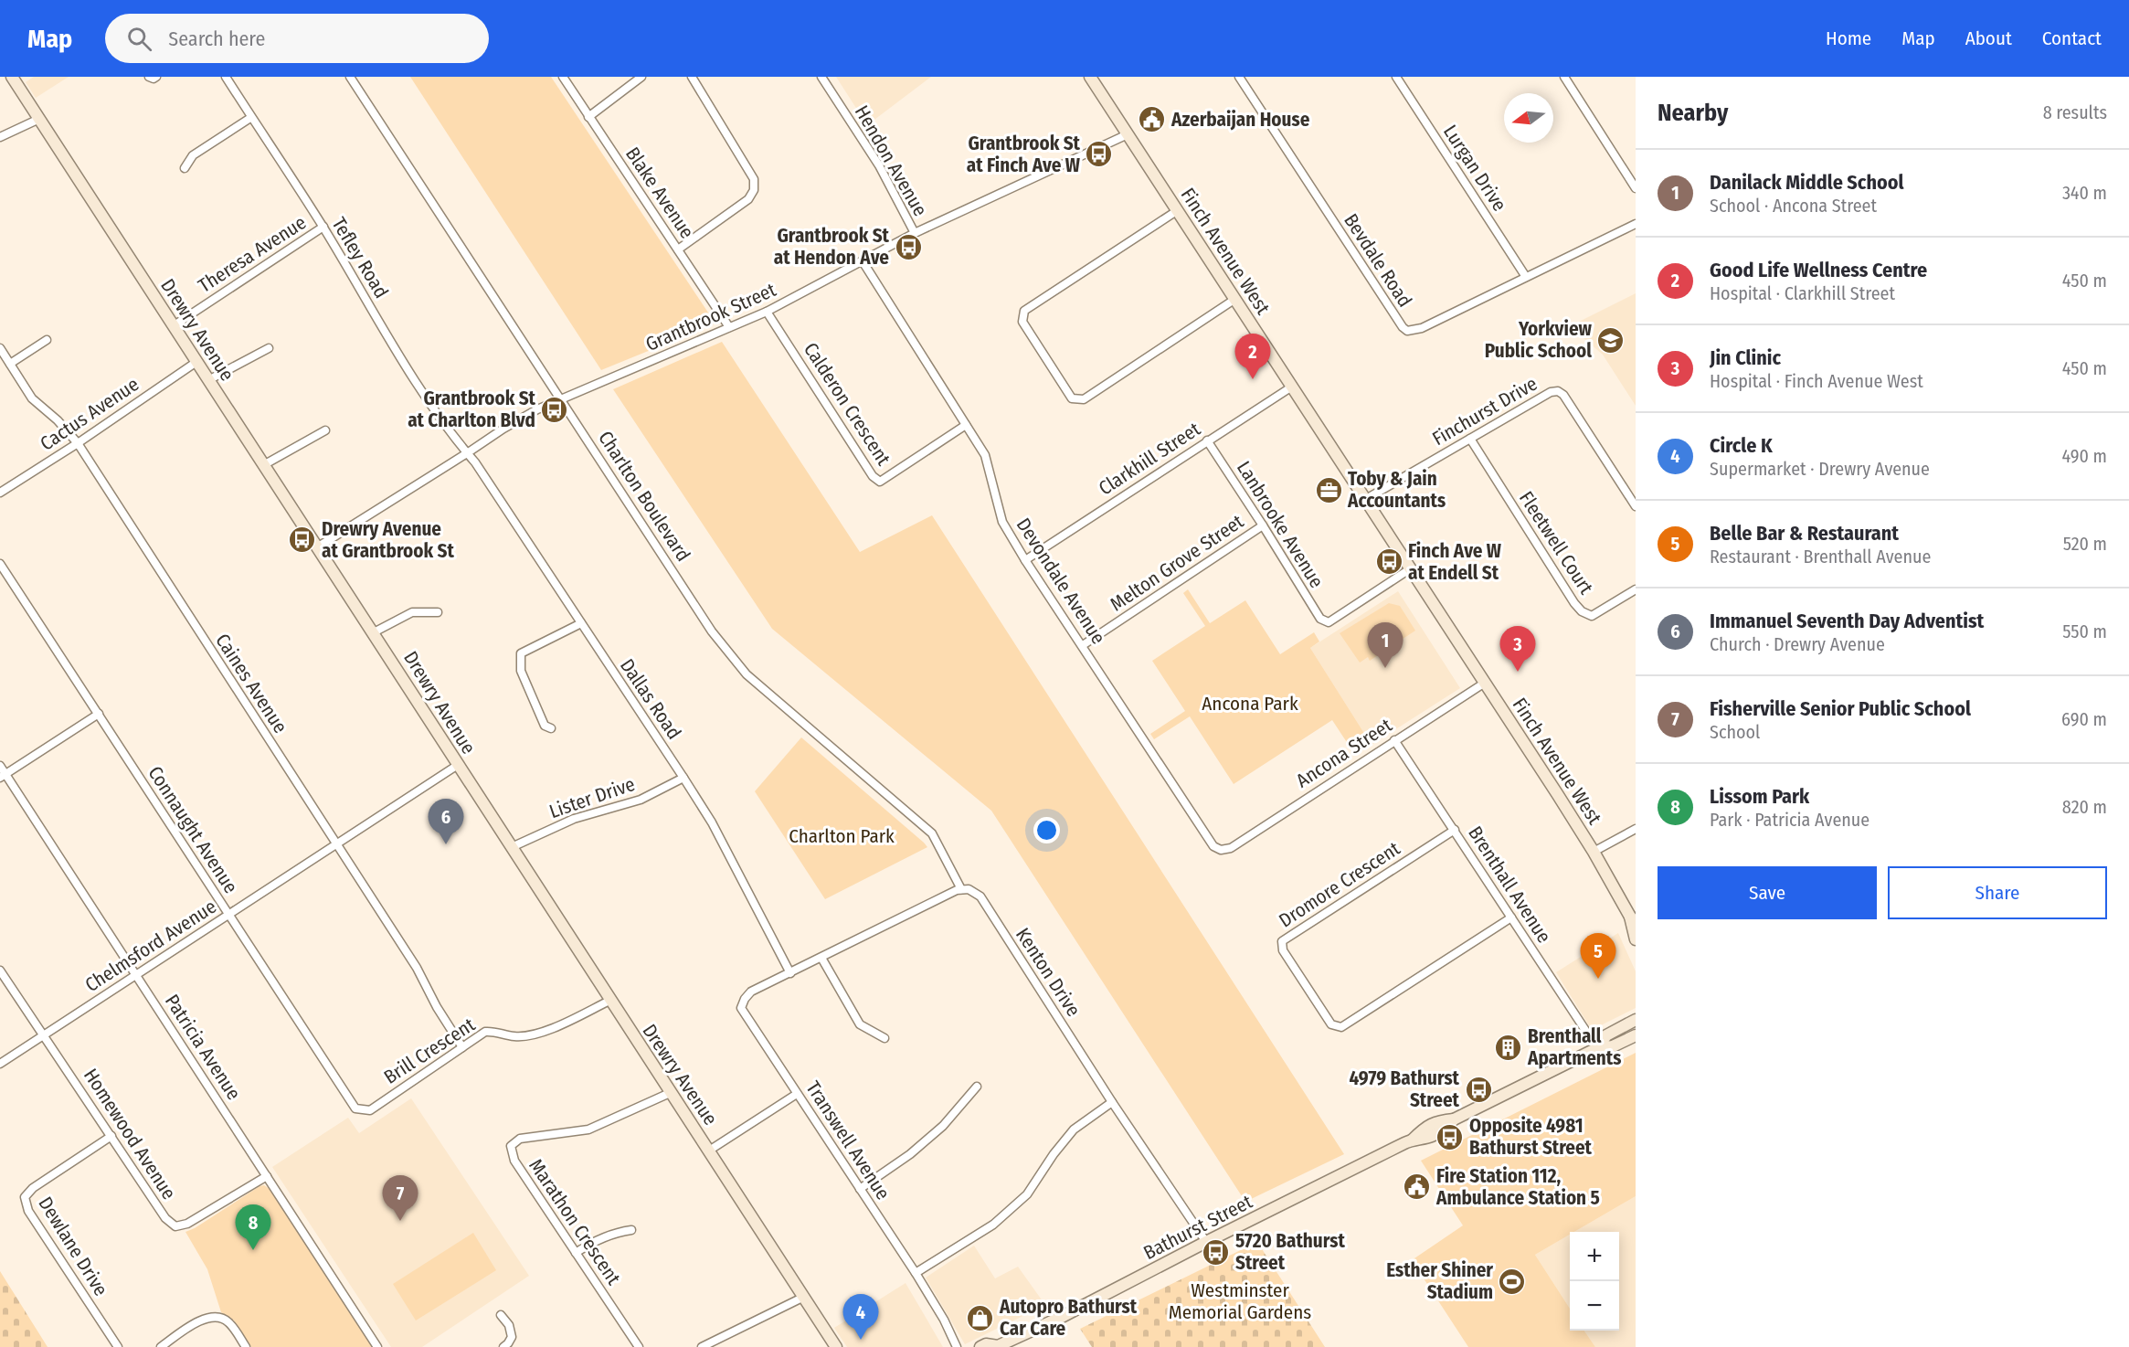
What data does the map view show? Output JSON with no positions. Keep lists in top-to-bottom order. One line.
{"streets":{"main road":["Finch Avenue West","Drewry Avenue","Bathurst Street"],"street":["Hendon Avenue","Lurgan Drive","Blake Avenue","Theresa Avenue","Tefley Road","Bevdale Road","Grantbrook Street","Calderon Crescent","Finchurst Drive","Cactus Avenue","Clarkhill Street","Charlton Boulevard","Lanbrooke Avenue","Fleetwell Court","Melton Grove Street","Devondale Avenue","Caines Avenue","Dallas Road","Ancona Street","Lister Drive","Connaught Avenue","Dromore Crescent","Brenthall Avenue","Chelmsford Avenue","Kenton Drive","Patricia Avenue","Brill Crescent","Homewood Avenue","Transwell Avenue","Marathon Crescent","Dewlane Drive"]},"crossings":[["Hendon Avenue","Grantbrook Street"],["Lurgan Drive","Bevdale Road"],["Blake Avenue","Grantbrook Street"],["Finch Avenue West","Grantbrook Street"],["Finch Avenue West","Finchurst Drive"],["Finch Avenue West","Clarkhill Street"],["Finch Avenue West","Lanbrooke Avenue"],["Finch Avenue West","Ancona Street"],["Theresa Avenue","Tefley Road"],["Theresa Avenue","Drewry Avenue"],["Tefley Road","Grantbrook Street"],["Tefley Road","Dallas Road"],["Grantbrook Street","Drewry Avenue"],["Grantbrook Street","Calderon Crescent"],["Grantbrook Street","Charlton Boulevard"],["Grantbrook Street","Devondale Avenue"],["Grantbrook Street","Dallas Road"],["Drewry Avenue","Cactus Avenue"],["Drewry Avenue","Lister Drive"],["Drewry Avenue","Chelmsford Avenue"],["Drewry Avenue","Brill Crescent"],["Drewry Avenue","Marathon Crescent"],["Calderon Crescent","Devondale Avenue"],["Finchurst Drive","Fleetwell Court"],["Cactus Avenue","Caines Avenue"],["Clarkhill Street","Lanbrooke Avenue"],["Clarkhill Street","Devondale Avenue"],["Charlton Boulevard","Kenton Drive"],["Lanbrooke Avenue","Melton Grove Street"],["Melton Grove Street","Devondale Avenue"],["Devondale Avenue","Ancona Street"],["Caines Avenue","Chelmsford Avenue"],["Caines Avenue","Brill Crescent"],["Dallas Road","Lister Drive"],["Dallas Road","Transwell Avenue"],["Ancona Street","Brenthall Avenue"],["Connaught Avenue","Chelmsford Avenue"],["Connaught Avenue","Brill Crescent"],["Dromore Crescent","Brenthall Avenue"],["Brenthall Avenue","Bathurst Street"],["Chelmsford Avenue","Patricia Avenue"],["Chelmsford Avenue","Homewood Avenue"],["Kenton Drive","Bathurst Street"],["Patricia Avenue","Homewood Avenue"],["Homewood Avenue","Dewlane Drive"]],"parks":["Ancona Park","Charlton Park","Westminster Memorial Gardens"],"places":{"public building":["Azerbaijan House","Fire Station 112, Ambulance Station 5"],"bus stop":["Grantbrook St at Finch Ave W","Grantbrook St at Hendon Ave","Grantbrook St at Charlton Blvd","Drewry Avenue at Grantbrook St","Finch Ave W at Endell St","4979 Bathurst Street","Opposite 4981 Bathurst Street","5720 Bathurst Street"],"school or university":["Yorkview Public School"],"office":["Toby & Jain Accountants"],"building":["Brenthall Apartments"],"sports":["Esther Shiner Stadium"],"shop":["Autopro Bathurst Car Care"]},"north":"left","page":{"header":"Map","search":"Search here","nav":["Home","Map","About","Contact"],"heading":["Nearby","8 results"],"list":[{"mark":"1","name":"Danilack Middle School","note":"School · Ancona Street","value":"340 m"},{"mark":"2","name":"Good Life Wellness Centre","note":"Hospital · Clarkhill Street","value":"450 m"},{"mark":"3","name":"Jin Clinic","note":"Hospital · Finch Avenue West","value":"450 m"},{"mark":"4","name":"Circle K","note":"Supermarket · Drewry Avenue","value":"490 m"},{"mark":"5","name":"Belle Bar & Restaurant","note":"Restaurant · Brenthall Avenue","value":"520 m"},{"mark":"6","name":"Immanuel Seventh Day Adventist","note":"Church · Drewry Avenue","value":"550 m"},{"mark":"7","name":"Fisherville Senior Public School","note":"School","value":"690 m"},{"mark":"8","name":"Lissom Park","note":"Park · Patricia Avenue","value":"820 m"}],"pins":["2","1","3","6","5","7","8","4"],"buttons":["Save","Share"],"map_buttons":["+","−"]}}
